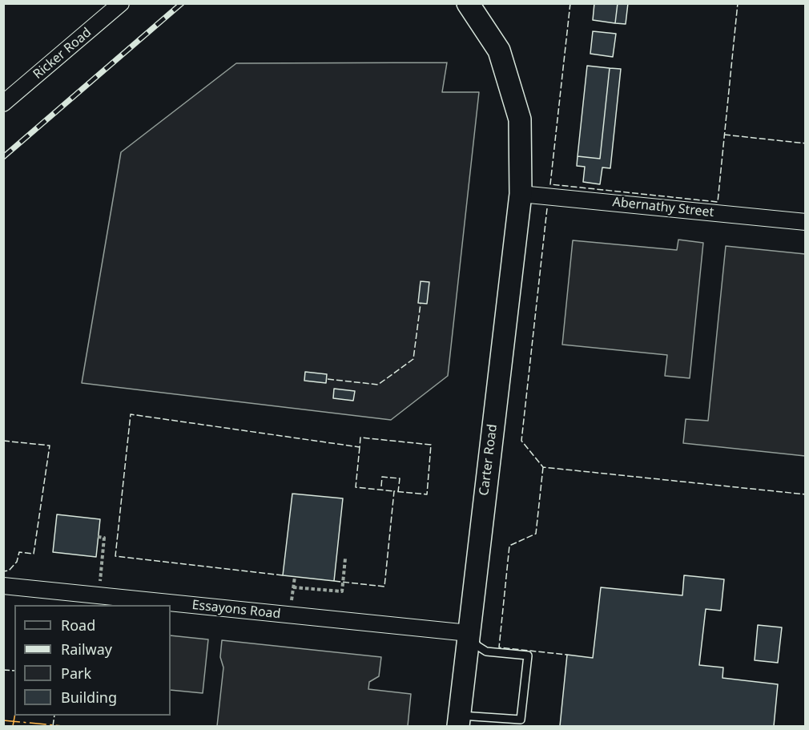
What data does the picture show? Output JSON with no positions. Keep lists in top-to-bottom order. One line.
{"streets":{"street":["Ricker Road","Abernathy Street","Carter Road","Essayons Road"]},"crossings":[["Abernathy Street","Carter Road"],["Carter Road","Essayons Road"]],"legend":["Road","Railway","Park","Building"]}
